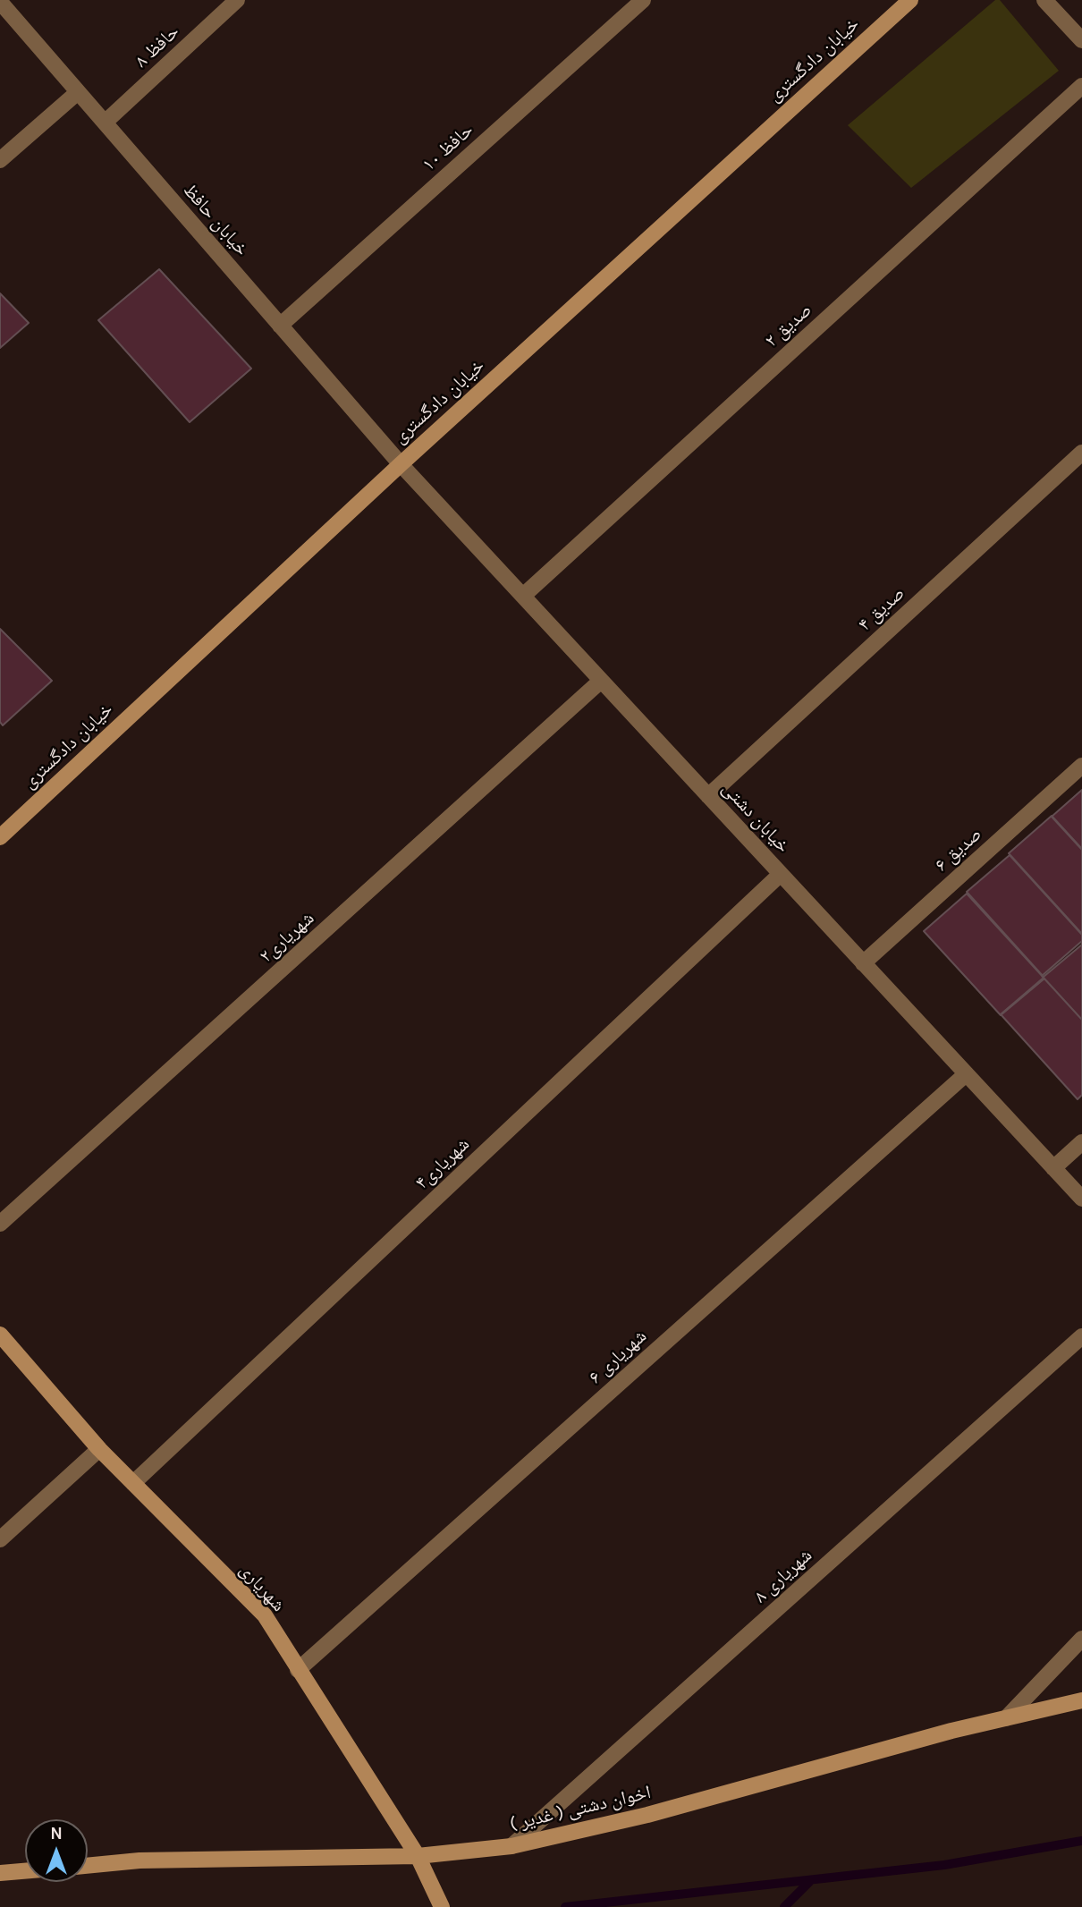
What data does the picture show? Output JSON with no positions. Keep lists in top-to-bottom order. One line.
{"streets":{"main road":["خیابان دادگستری","شهریاری","اخوان دشتی ( غدیر )"],"street":["حافظ ۸","حافظ ۱۰","خیابان حافظ","صدیق ۲","صدیق ۴","خیابان دشتی","صدیق ۶","شهریاری۲","شهریاری۴","شهریاری ۶","شهریاری ۸"]},"crossings":[["حافظ ۸","خیابان حافظ"],["خیابان دادگستری","خیابان حافظ"],["خیابان دادگستری","خیابان دشتی"],["حافظ ۱۰","خیابان حافظ"],["خیابان حافظ","خیابان دشتی"],["صدیق ۲","خیابان دشتی"],["صدیق ۴","خیابان دشتی"],["خیابان دشتی","صدیق ۶"],["خیابان دشتی","شهریاری۲"],["خیابان دشتی","شهریاری۴"],["خیابان دشتی","شهریاری ۶"],["شهریاری۴","شهریاری"],["شهریاری ۶","شهریاری"],["شهریاری ۸","اخوان دشتی ( غدیر )"],["شهریاری","اخوان دشتی ( غدیر )"]],"north":"top"}
